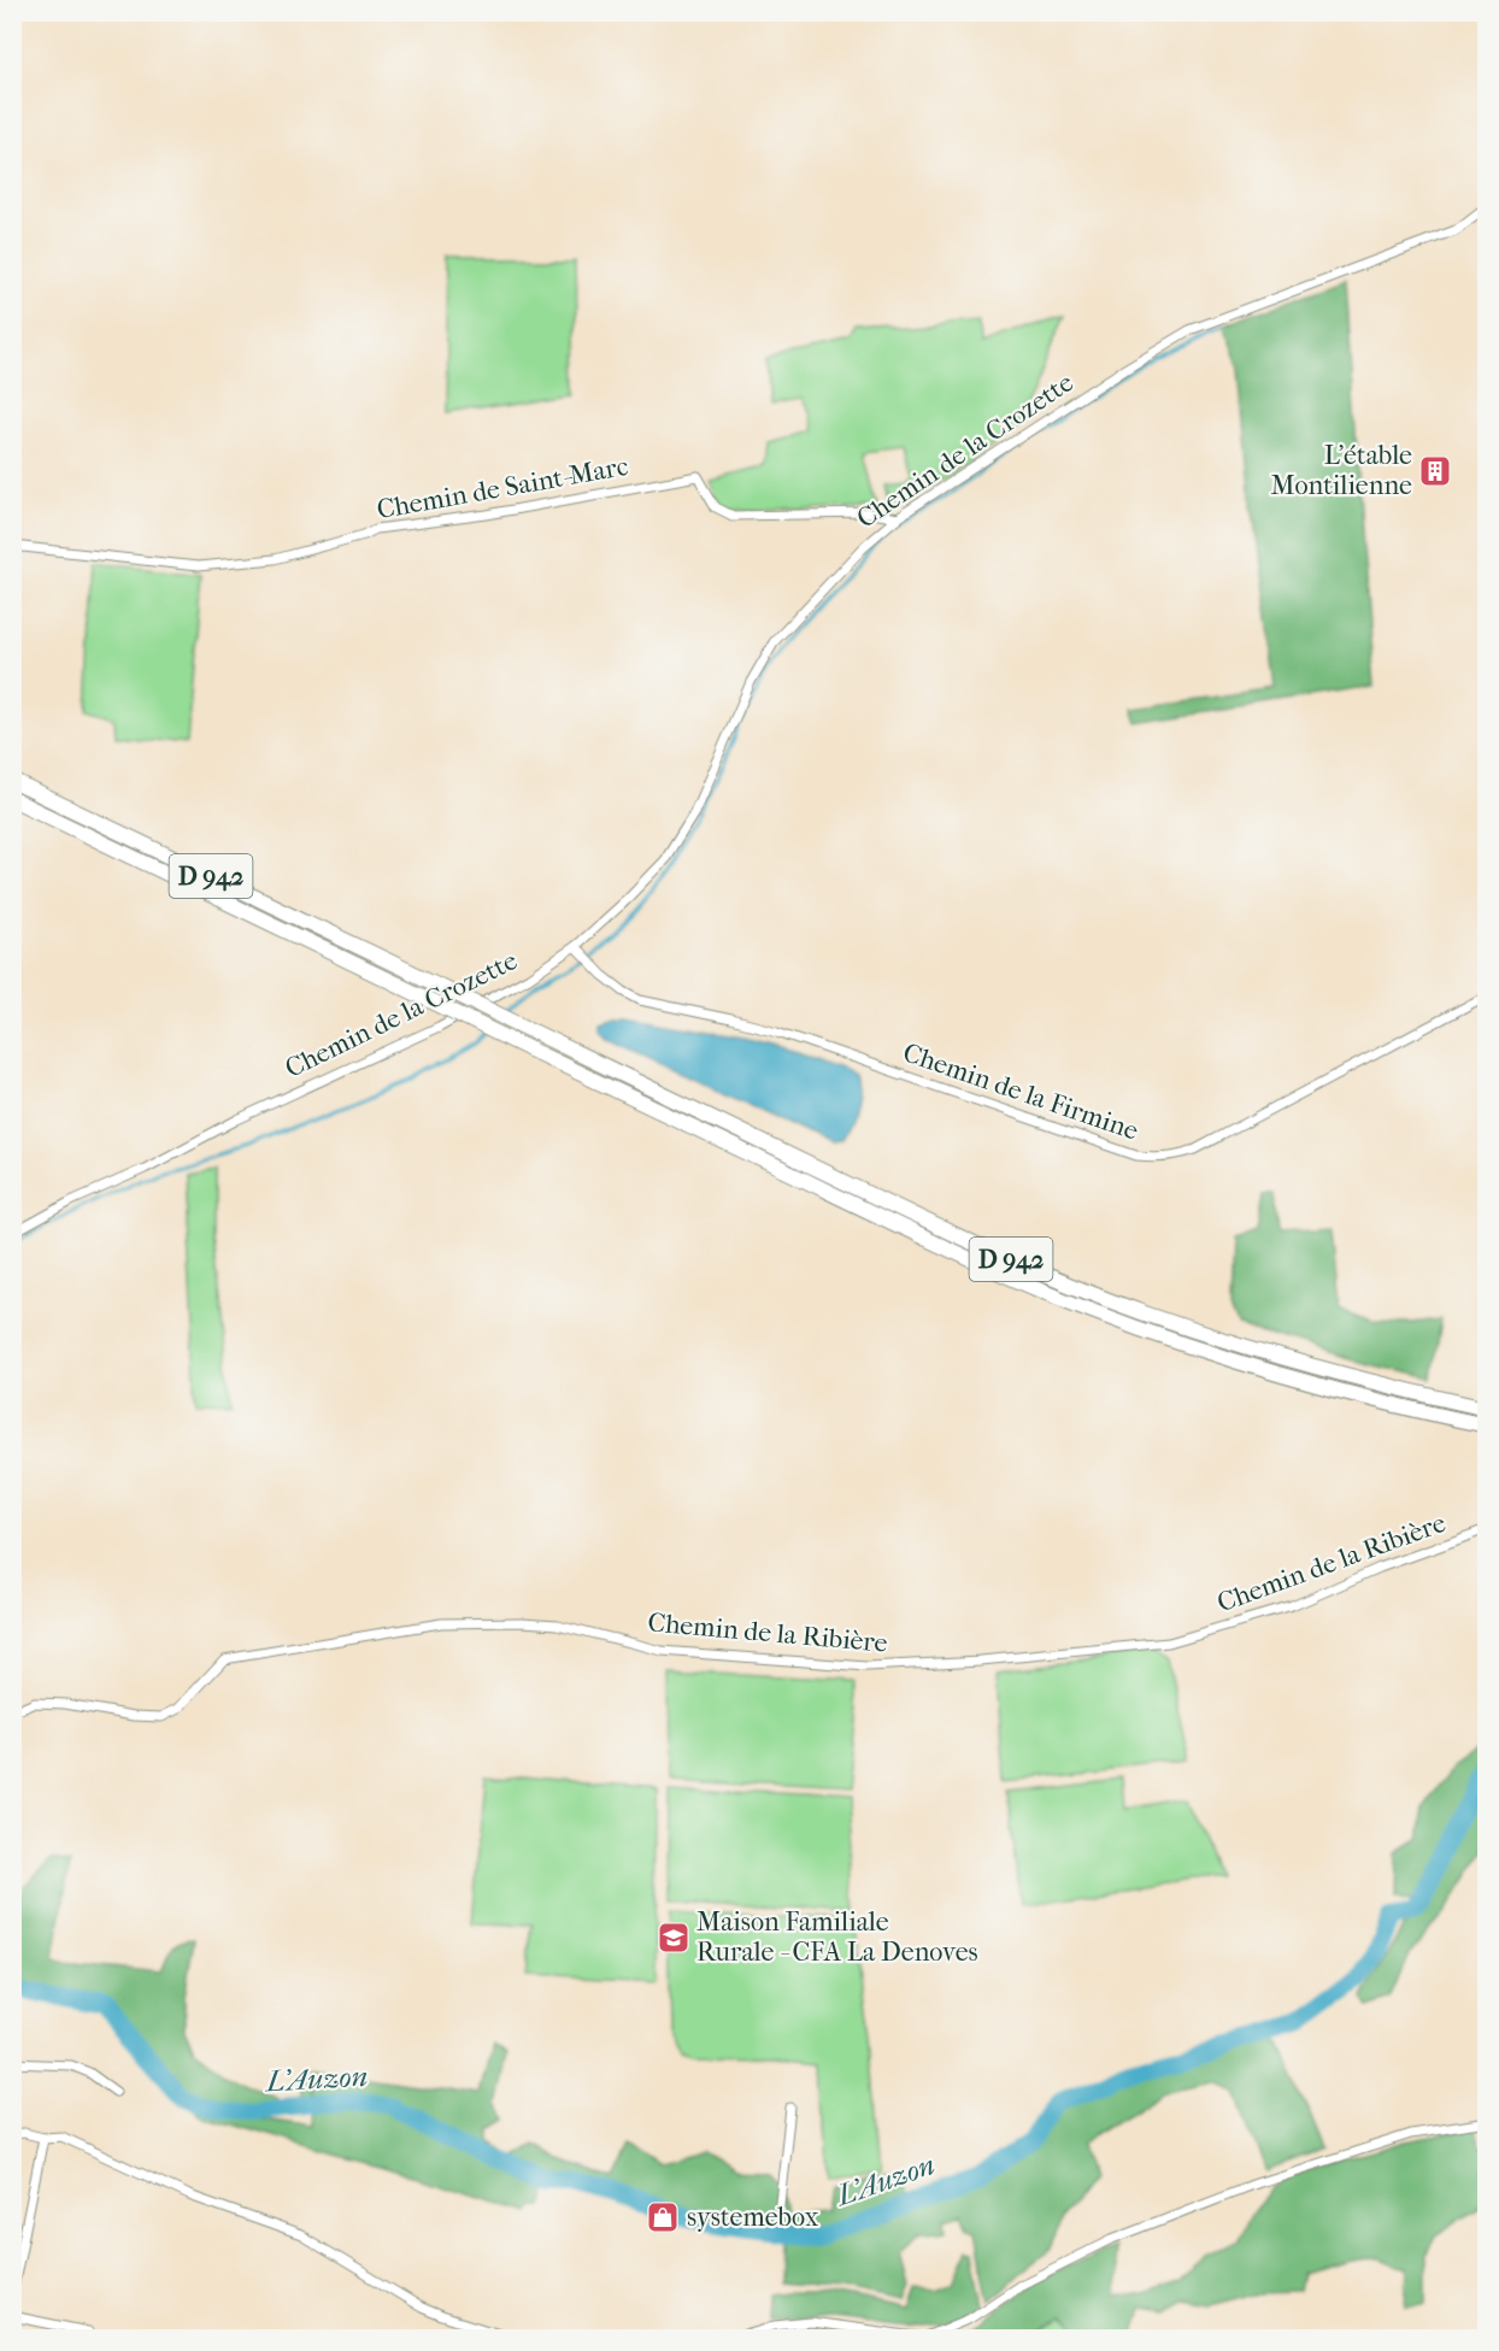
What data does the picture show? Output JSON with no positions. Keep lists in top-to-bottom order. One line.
{"streets":{"highway":["D 942"],"street":["Chemin de la Crozette","Chemin de Saint-Marc","Chemin de la Firmine","Chemin de la Ribière"]},"crossings":[["Chemin de la Crozette","Chemin de Saint-Marc"],["Chemin de la Crozette","Chemin de la Firmine"]],"water":["L'Auzon"],"places":{"building":["L'étable Montilienne"],"school or university":["Maison Familiale Rurale - CFA La Denoves"],"shop":["systemebox"]}}
